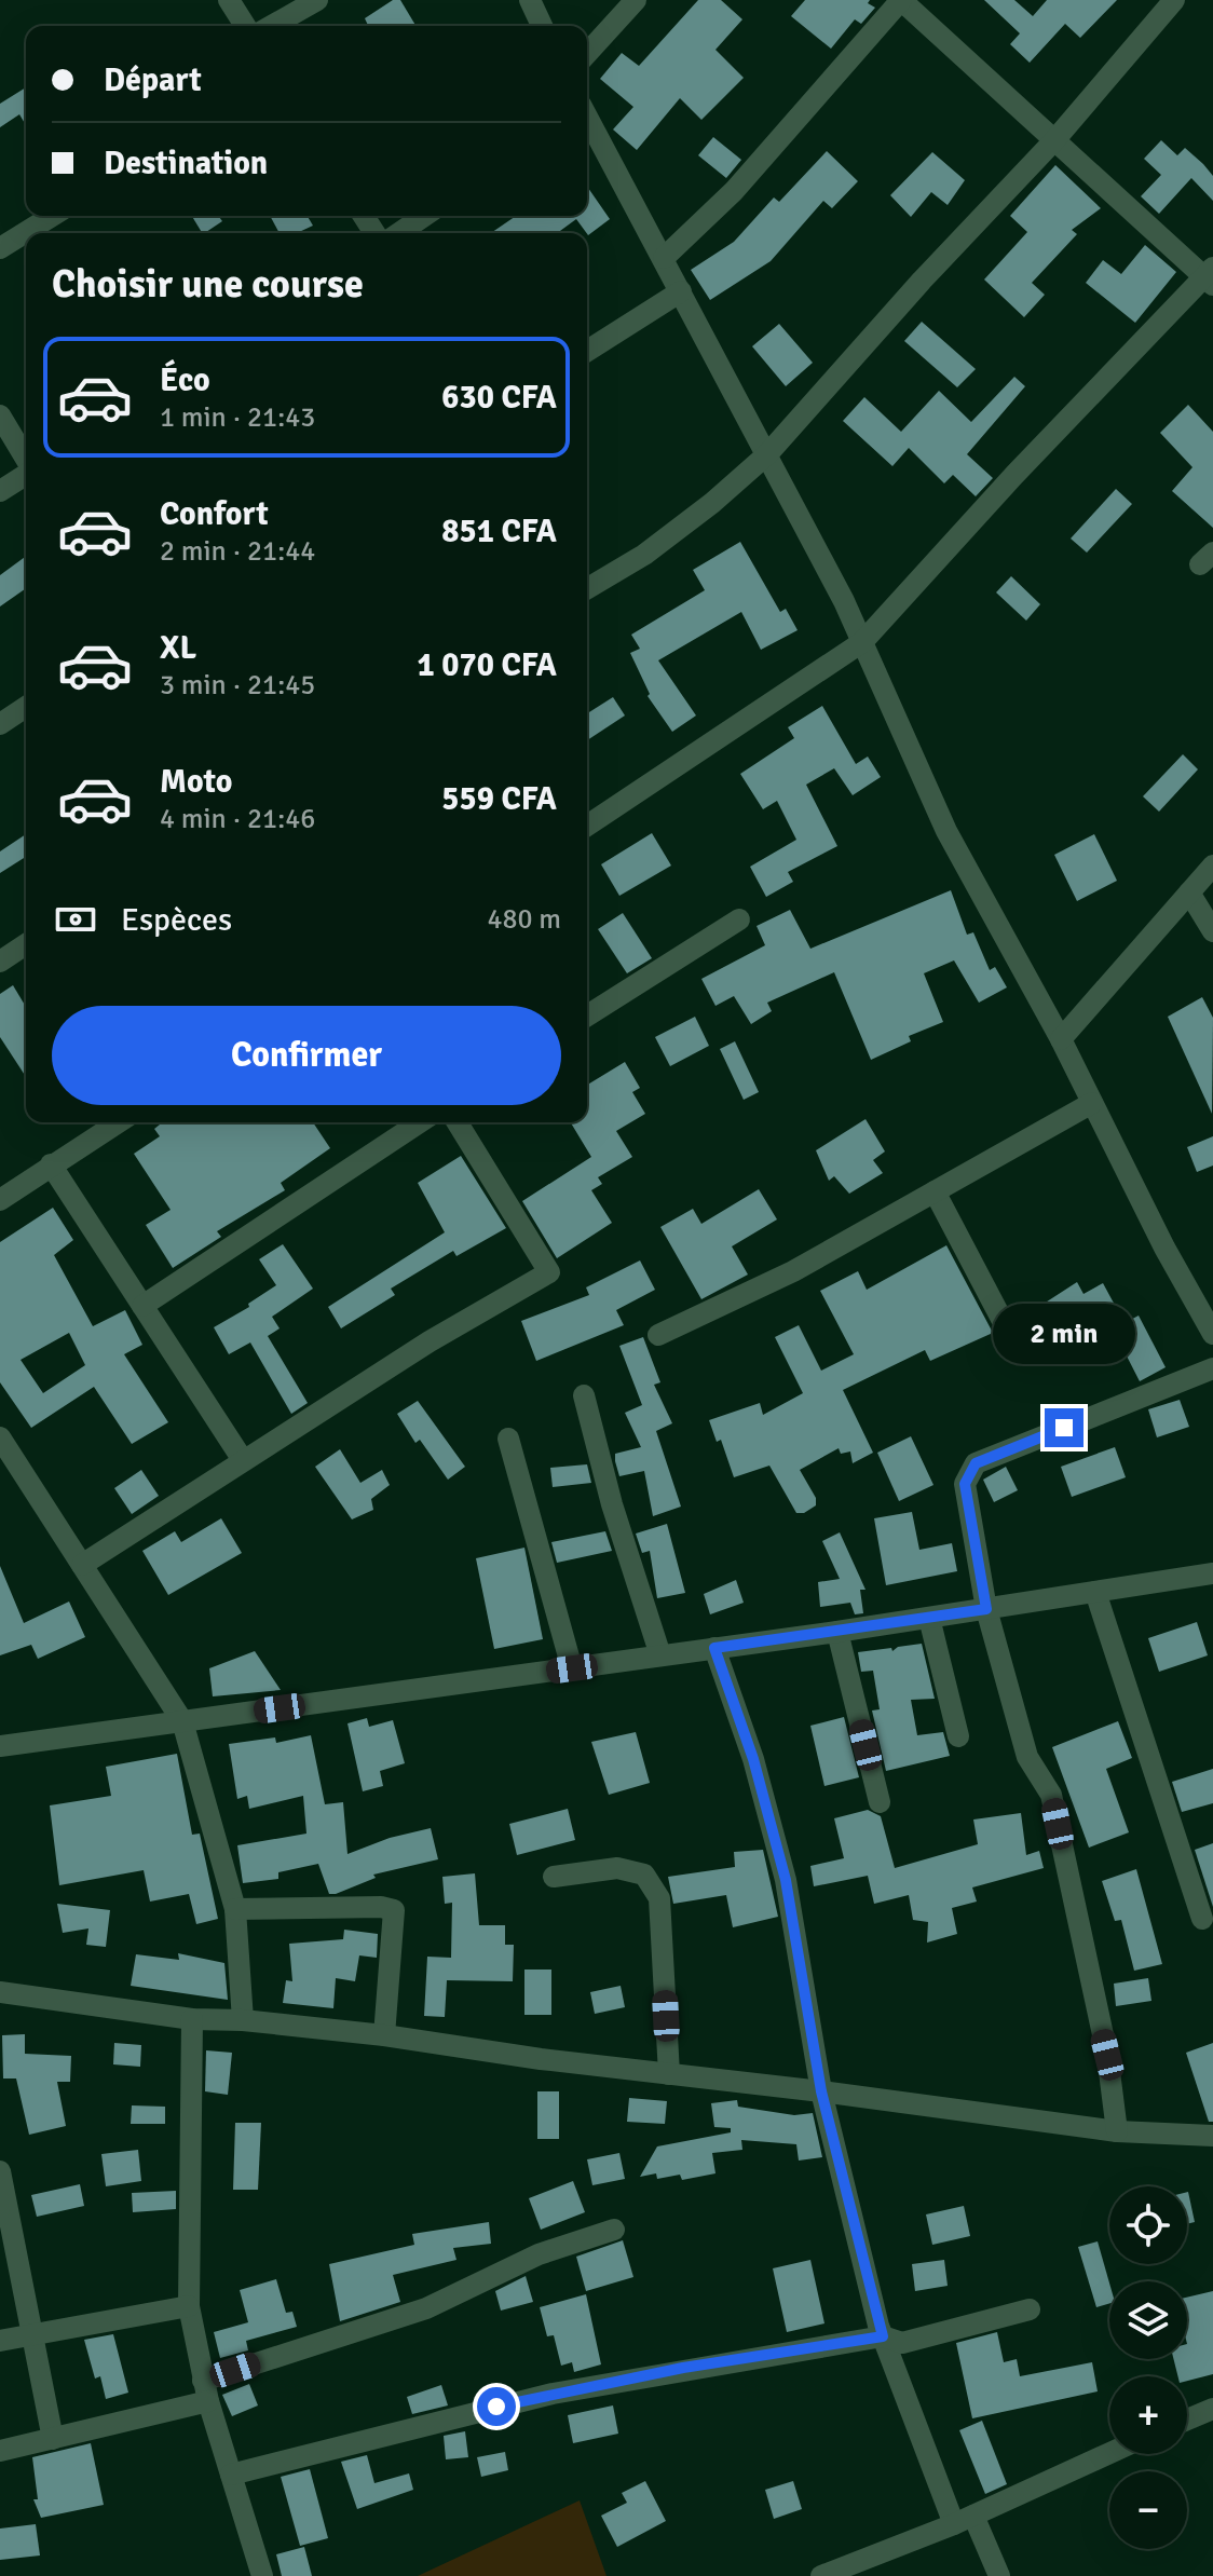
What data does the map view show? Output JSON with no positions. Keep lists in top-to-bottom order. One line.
{"page":{"banner":["Départ","Destination"],"heading":"Choisir une course","list":[{"name":"Éco","note":"1 min · 21:43","value":"630 CFA"},{"name":"Confort","note":"2 min · 21:44","value":"851 CFA"},{"name":"XL","note":"3 min · 21:45","value":"1 070 CFA"},{"name":"Moto","note":"4 min · 21:46","value":"559 CFA"}],"pay":["Espèces","480 m"],"buttons":"Confirmer","bubble":"2 min","map_buttons":["+","−"]}}
